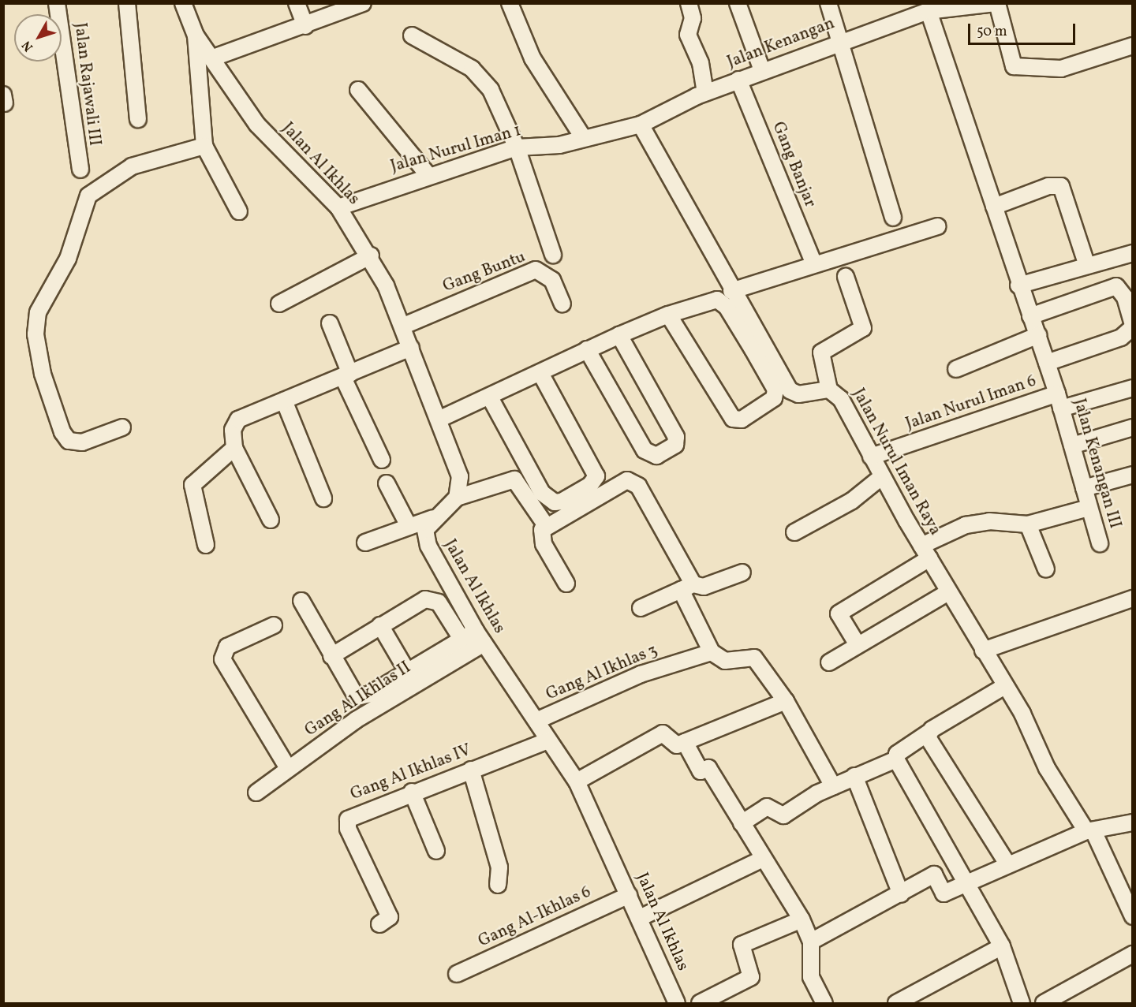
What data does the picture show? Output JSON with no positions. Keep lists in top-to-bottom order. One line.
{"streets":{"street":["Jalan Kenangan","Jalan Rajawali III","Jalan Nurul Iman 1","Jalan Al Ikhlas","Gang Banjar","Gang Buntu","Jalan Nurul Iman 6","Jalan Nurul Iman Raya","Jalan Kenangan III","Gang Al Ikhlas 3","Gang Al Ikhlas II","Gang Al Ikhlas IV","Gang Al-Ikhlas 6"]},"crossings":[["Jalan Kenangan","Jalan Nurul Iman 1"],["Jalan Kenangan","Gang Banjar"],["Jalan Kenangan","Jalan Nurul Iman Raya"],["Jalan Kenangan","Jalan Kenangan III"],["Jalan Nurul Iman 1","Jalan Al Ikhlas"],["Jalan Nurul Iman 1","Jalan Nurul Iman Raya"],["Jalan Al Ikhlas","Gang Buntu"],["Jalan Al Ikhlas","Gang Al Ikhlas 3"],["Jalan Al Ikhlas","Gang Al Ikhlas II"],["Jalan Al Ikhlas","Gang Al Ikhlas IV"],["Jalan Al Ikhlas","Gang Al-Ikhlas 6"],["Jalan Nurul Iman 6","Jalan Nurul Iman Raya"],["Jalan Nurul Iman 6","Jalan Kenangan III"]],"scale_bar":"50 m","north":"bottom left"}
